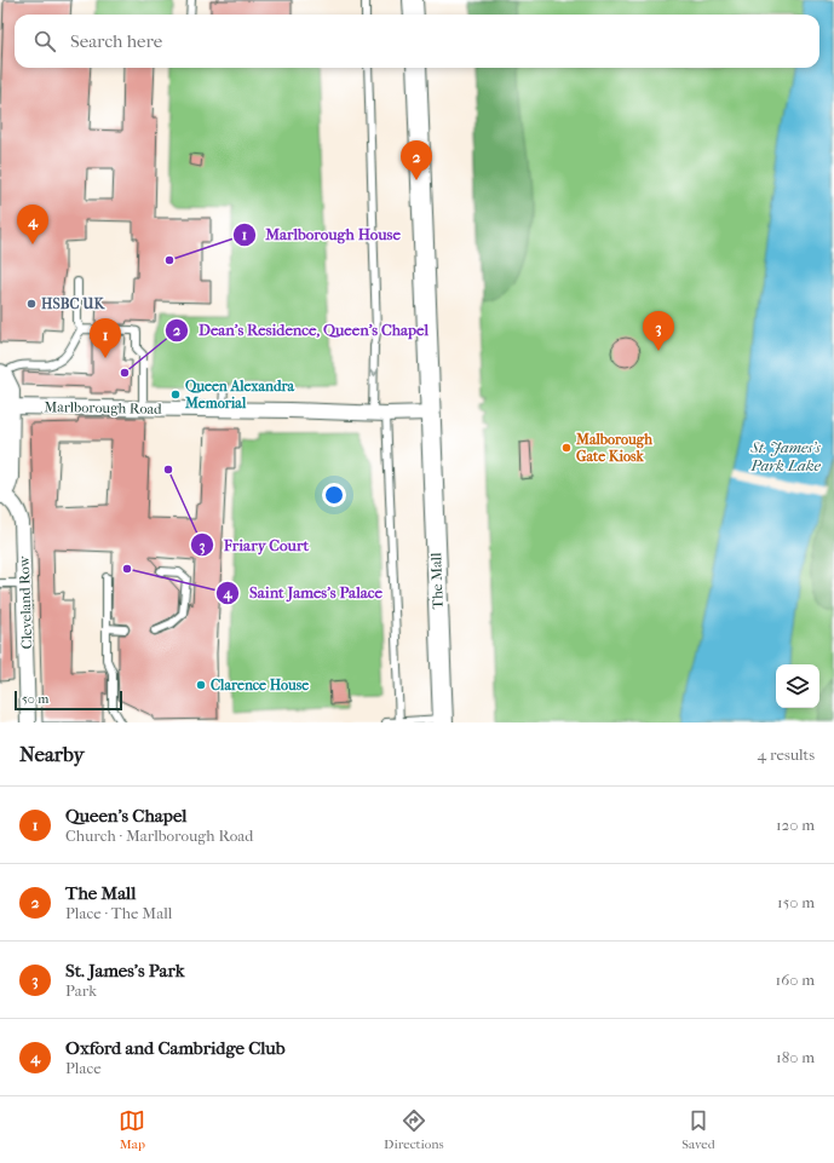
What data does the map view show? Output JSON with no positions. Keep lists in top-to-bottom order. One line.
{"streets":{"street":["Marlborough Road","The Mall","Cleveland Row"]},"crossings":[["Marlborough Road","The Mall"]],"water":["St. James's Park Lake"],"places":["Marlborough House","HSBC UK","Dean's Residence, Queen's Chapel","Queen Alexandra Memorial","Malborough Gate Kiosk","Friary Court","Saint James's Palace","Clarence House"],"scale_bar":"50 m","page":{"search":"Search here","pins":["2","4","3","1"],"scale":"50 m","heading":["Nearby","4 results"],"list":[{"mark":"1","name":"Queen's Chapel","note":"Church · Marlborough Road","value":"120 m"},{"mark":"2","name":"The Mall","note":"Place · The Mall","value":"150 m"},{"mark":"3","name":"St. James's Park","note":"Park","value":"160 m"},{"mark":"4","name":"Oxford and Cambridge Club","note":"Place","value":"180 m"}],"nav":["Map","Directions","Saved"]}}
